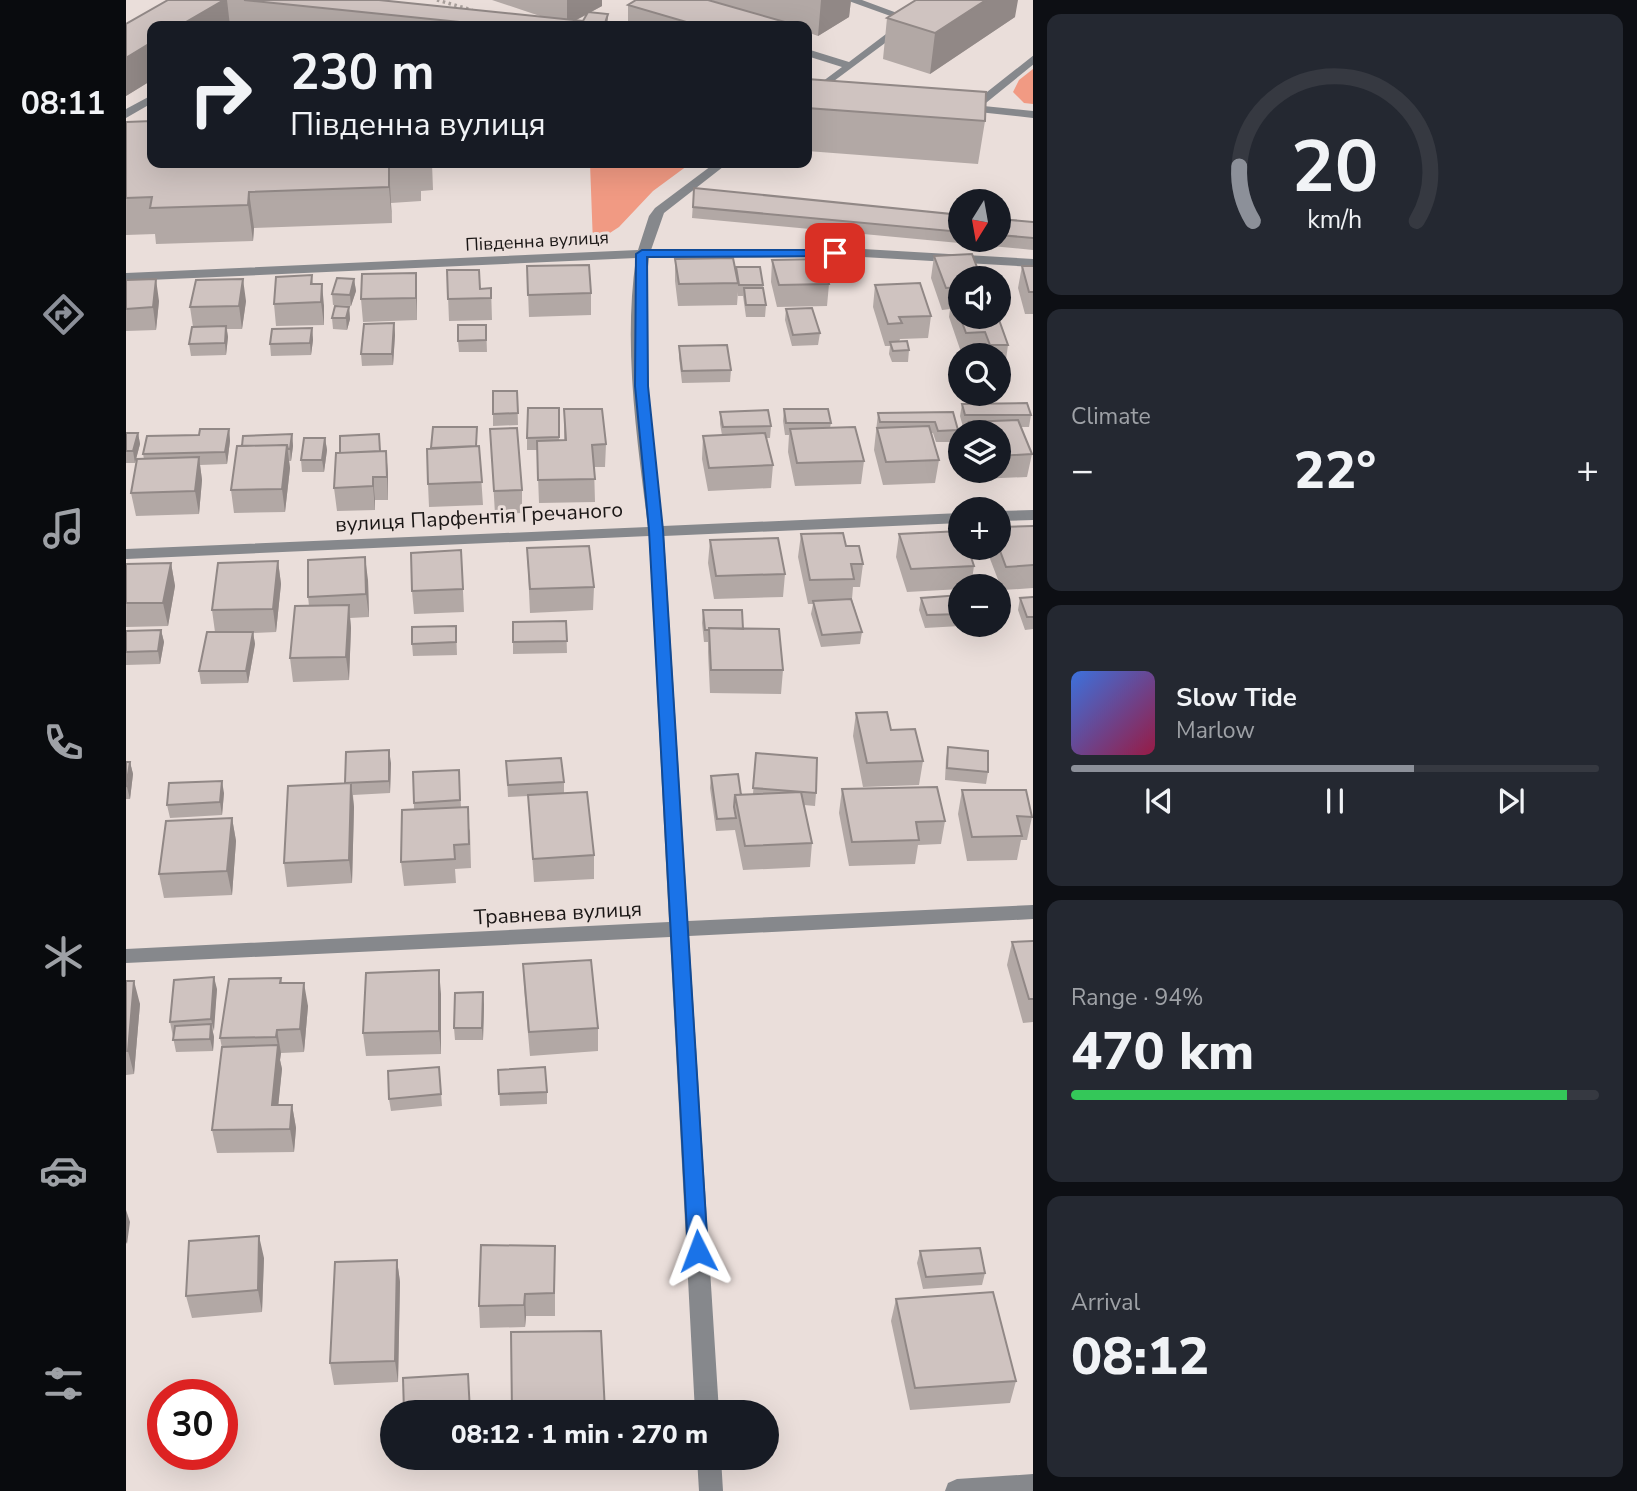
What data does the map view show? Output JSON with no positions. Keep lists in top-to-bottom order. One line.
{"streets":{"street":["Південна вулиця","вулиця Парфентія Гречаного","Травнева вулиця"]},"north":"bottom","page":{"tabs":"08:11","turn":["230 m","Південна вулиця"],"map_buttons":["+","−"],"tile":["Climate",["Range · 94%","470 km"],["Arrival","08:12"]],"heat":["−","22°","+"],"song":["Slow Tide","Marlow"],"limit":"30","trip":"08:12 · 1 min · 270 m","gauge":["20","km/h"]}}
